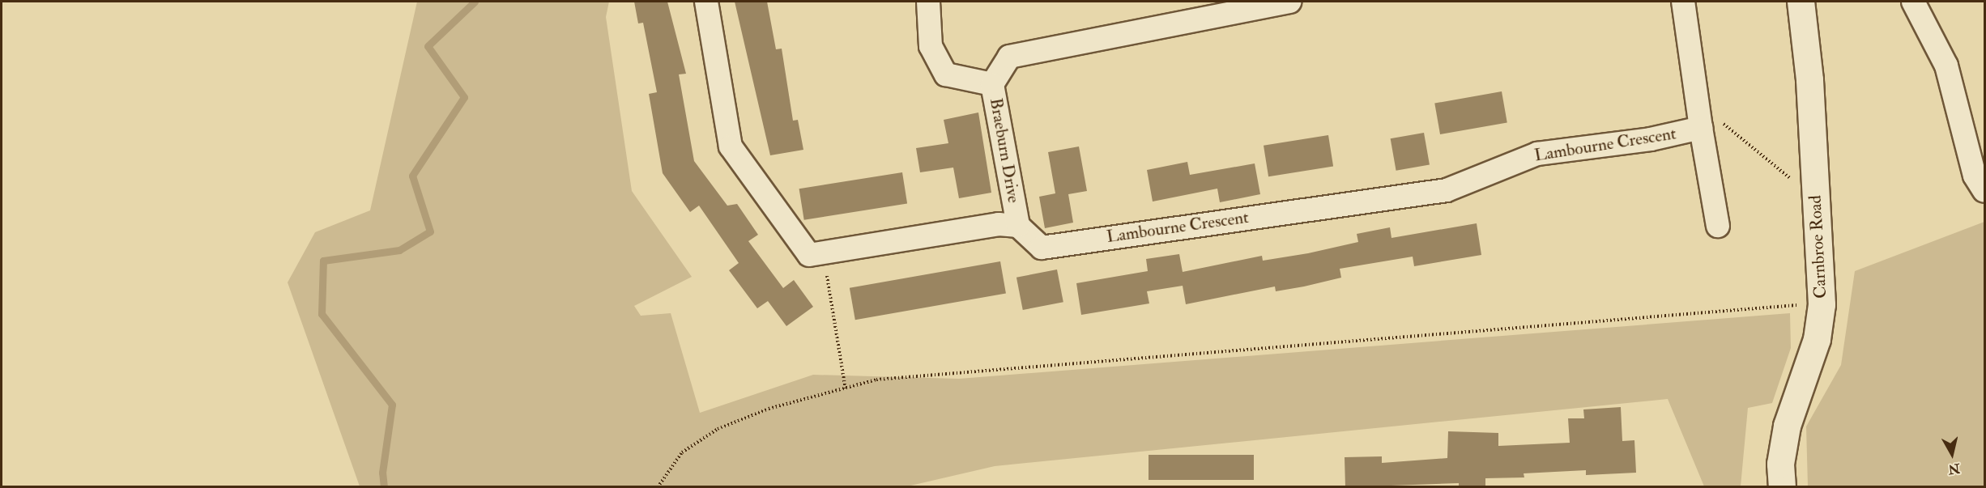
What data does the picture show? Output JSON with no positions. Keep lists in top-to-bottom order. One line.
{"streets":{"street":["Lambourne Crescent","Braeburn Drive","Carnbroe Road"]},"crossings":[["Lambourne Crescent","Braeburn Drive"]],"north":"bottom"}
